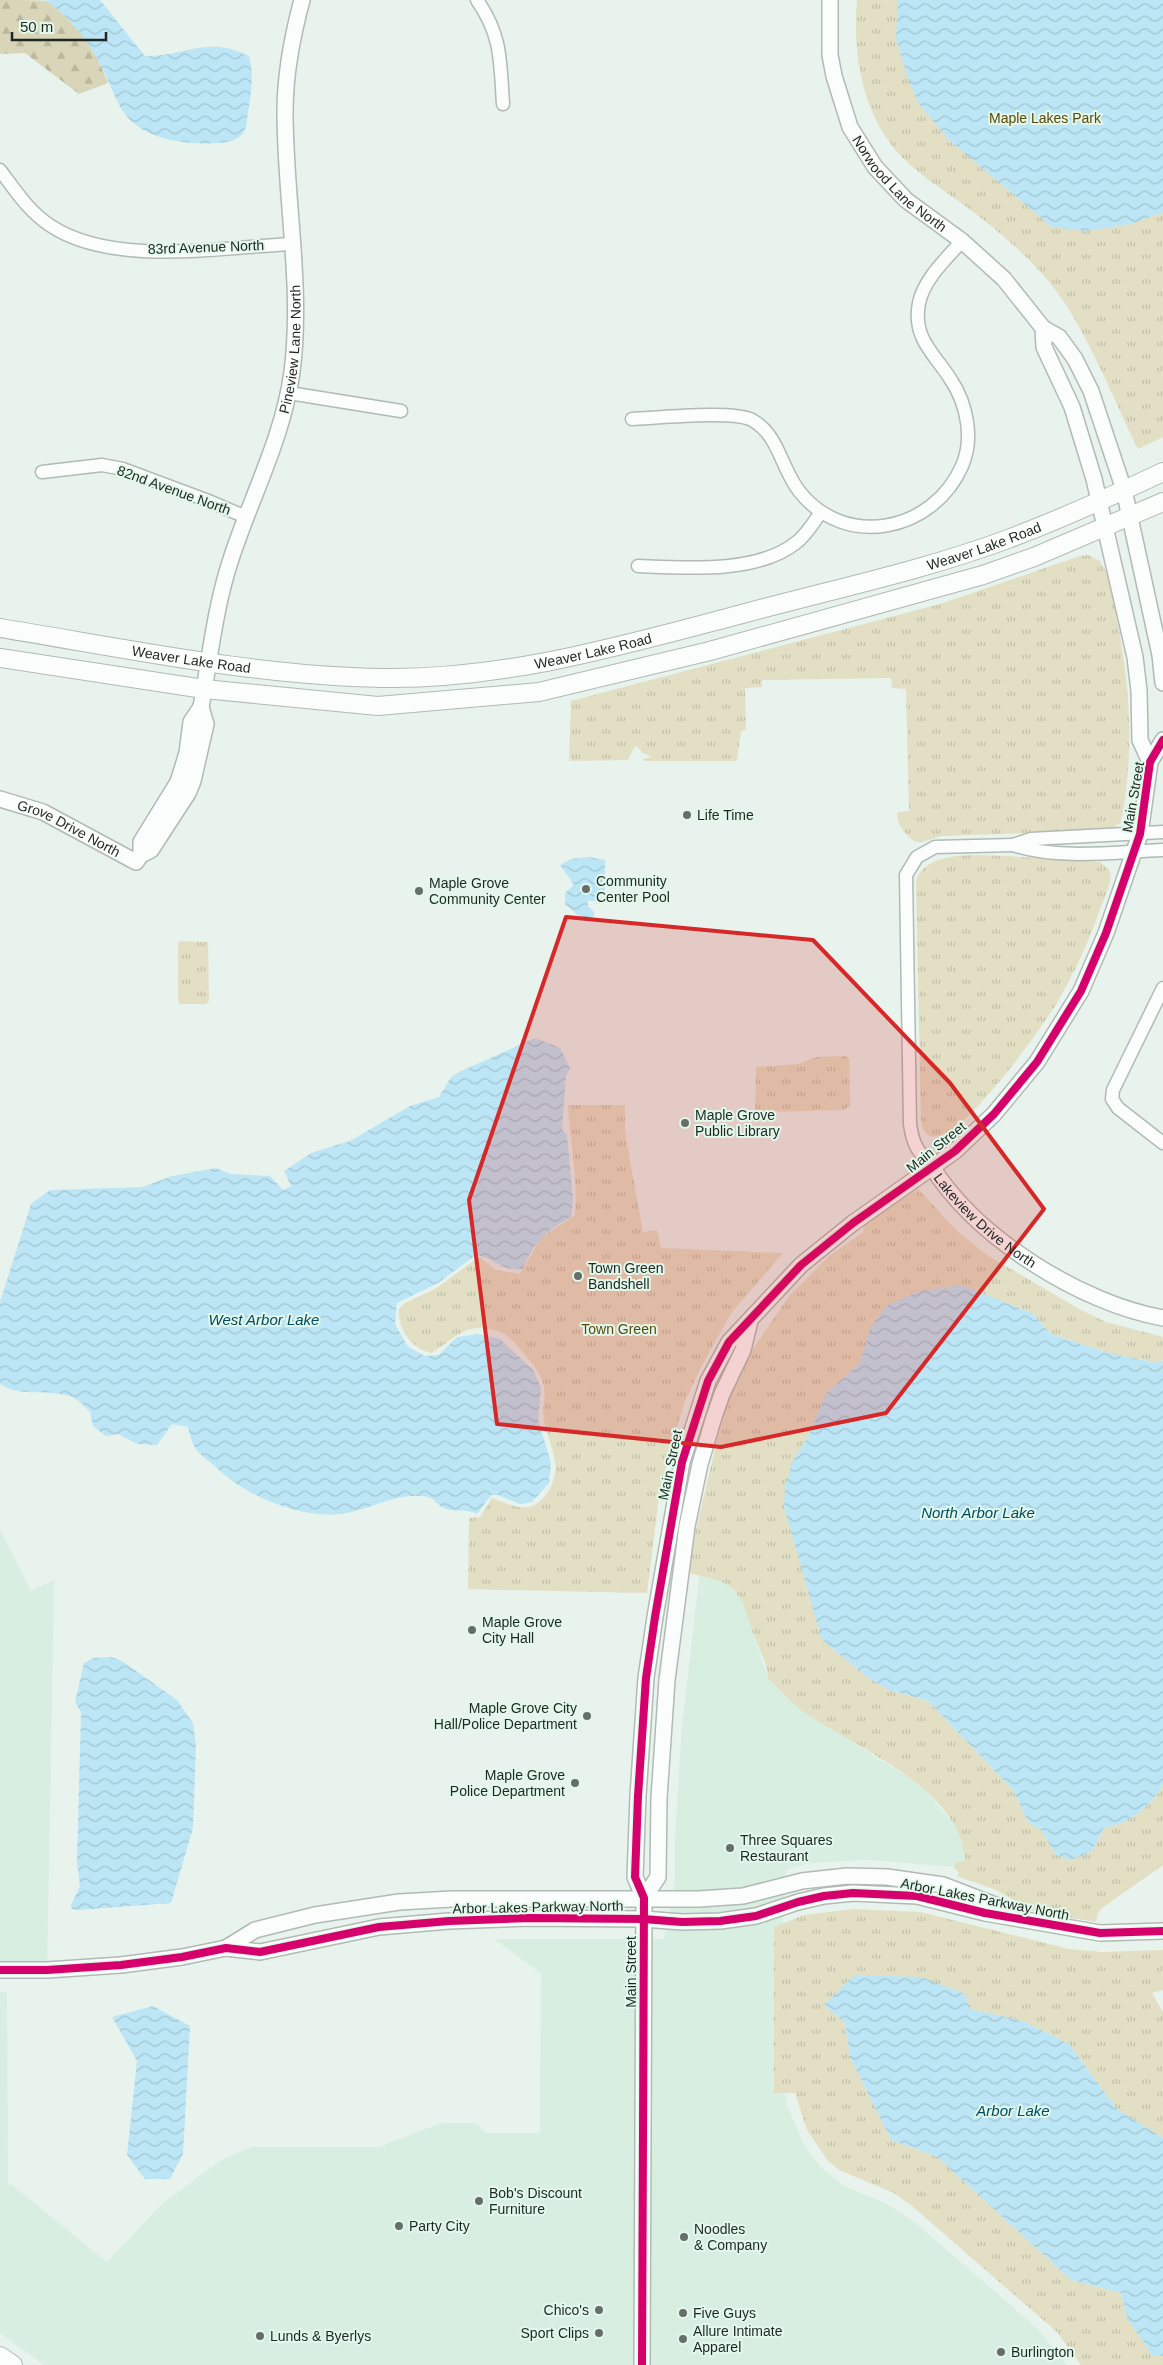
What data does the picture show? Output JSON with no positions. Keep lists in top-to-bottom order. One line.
{"streets":{"main road":["Weaver Lake Road"],"street":["Norwood Lane North","83rd Avenue North","Pineview Lane North","82nd Avenue North","Main Street","Grove Drive North","Lakeview Drive North","Arbor Lakes Parkway North"]},"crossings":[["Norwood Lane North","Weaver Lake Road"],["83rd Avenue North","Pineview Lane North"],["Pineview Lane North","82nd Avenue North"],["Pineview Lane North","Weaver Lake Road"],["Pineview Lane North","Grove Drive North"],["Weaver Lake Road","Main Street"],["Main Street","Lakeview Drive North"],["Main Street","Arbor Lakes Parkway North"]],"water":["West Arbor Lake","North Arbor Lake","Arbor Lake"],"parks":["Maple Lakes Park","Town Green"],"places":["Life Time","Community Center Pool","Maple Grove Community Center","Maple Grove Public Library","Town Green Bandshell","Maple Grove City Hall","Maple Grove City Hall/Police Department","Maple Grove Police Department","Three Squares Restaurant","Bob's Discount Furniture","Party City","Noodles & Company","Chico's","Five Guys","Sport Clips","Lunds & Byerlys","Allure Intimate Apparel","Burlington"],"scale_bar":"50 m"}
